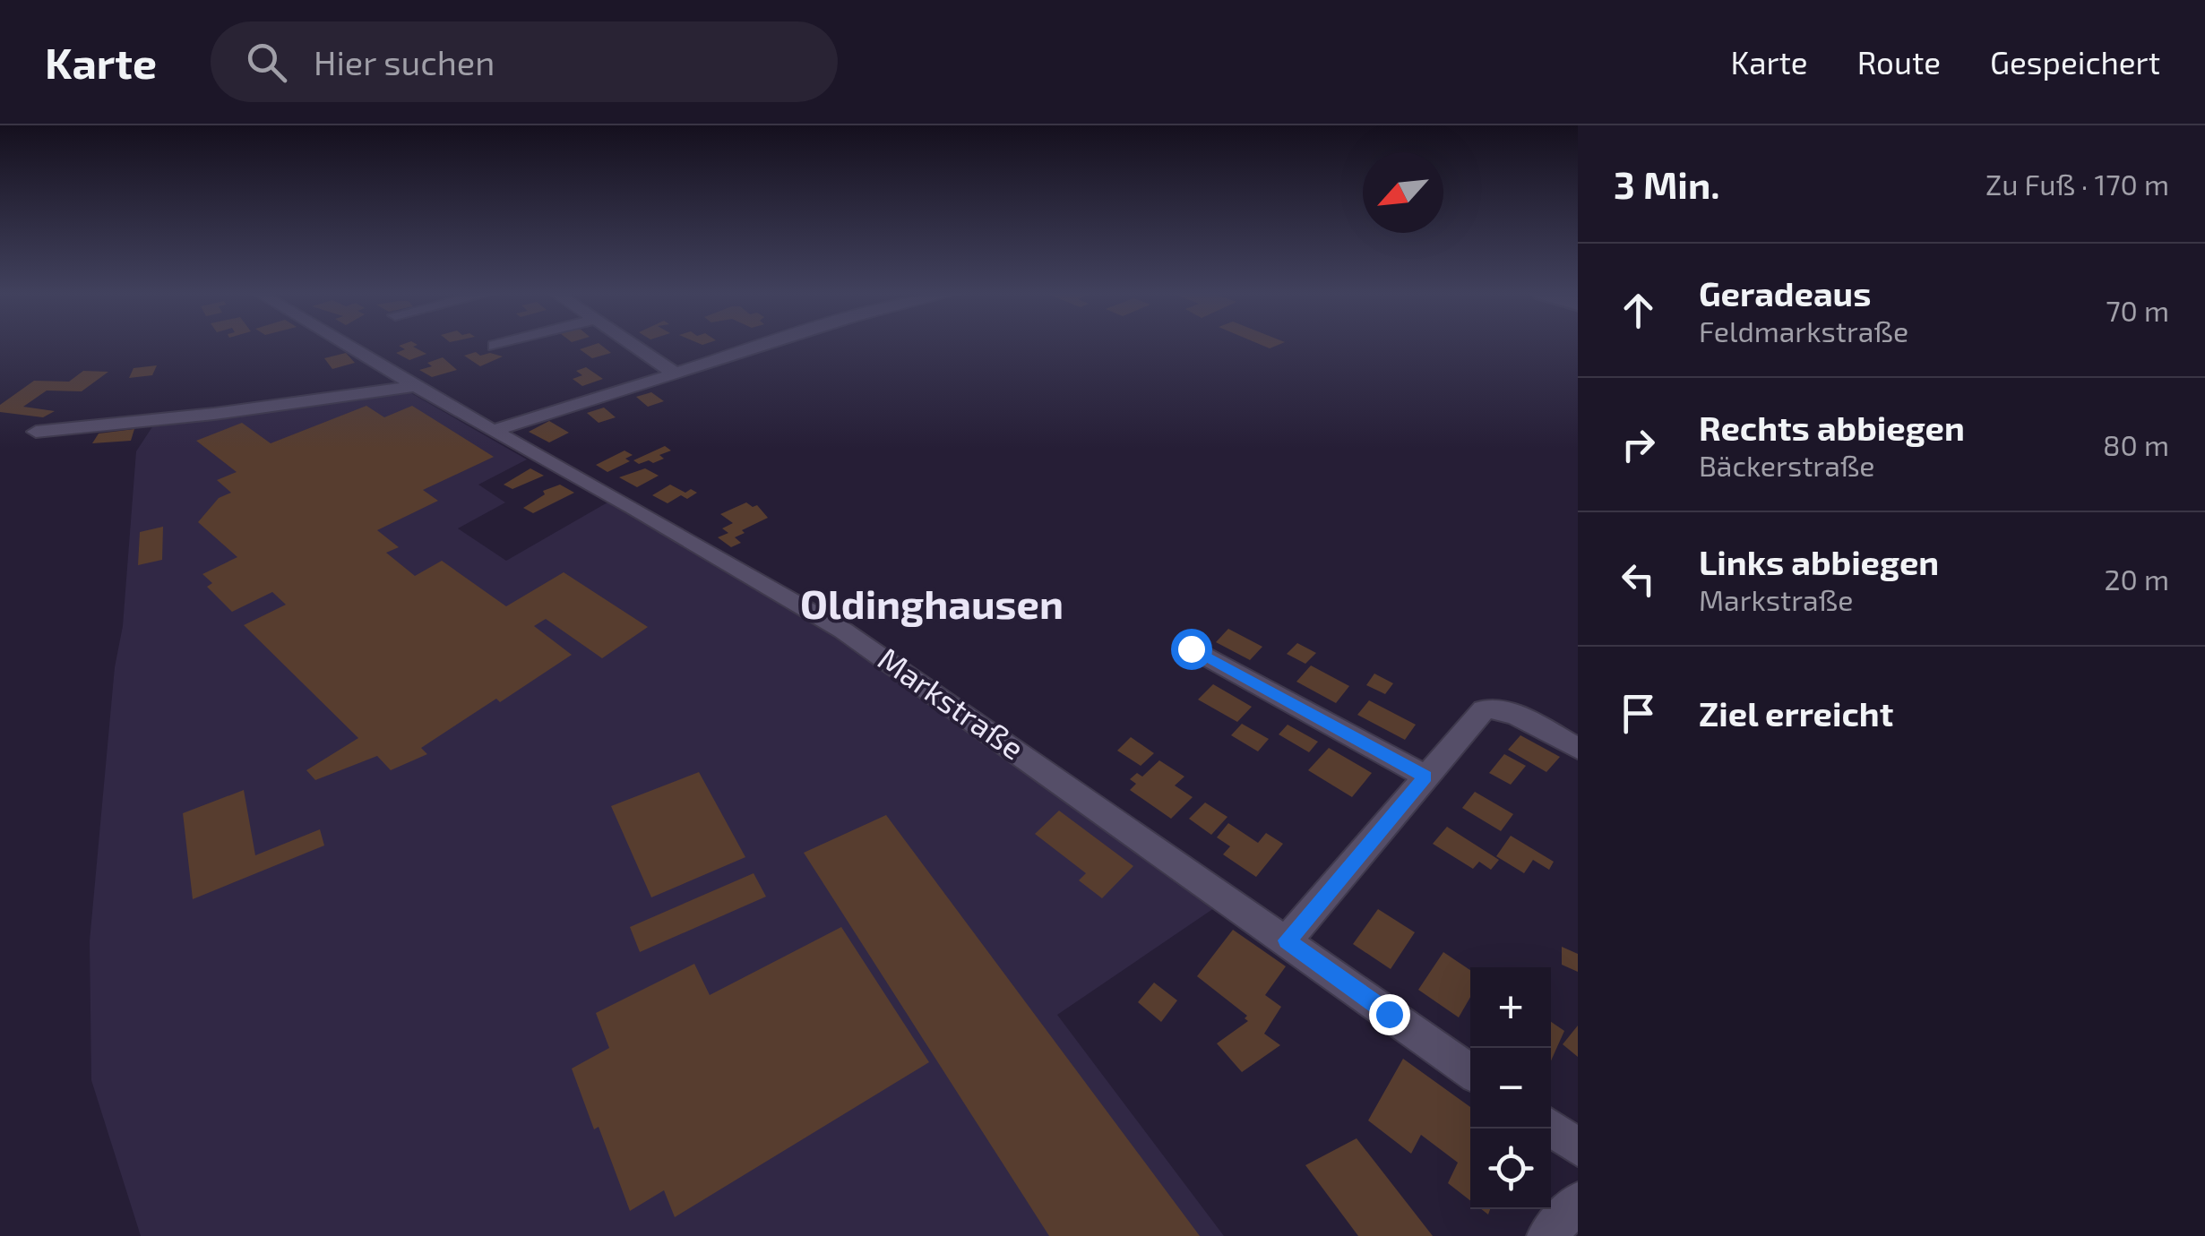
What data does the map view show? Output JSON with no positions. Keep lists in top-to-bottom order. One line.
{"streets":{"street":["Markstraße"]},"districts":["Oldinghausen"],"north":"bottom left","page":{"header":"Karte","search":"Hier suchen","nav":["Karte","Route","Gespeichert"],"heading":["3 Min.","Zu Fuß · 170 m"],"list":[["Geradeaus","Feldmarkstraße","70 m"],["Rechts abbiegen","Bäckerstraße","80 m"],["Links abbiegen","Markstraße","20 m"],"Ziel erreicht"],"map_buttons":["+","−"]}}
